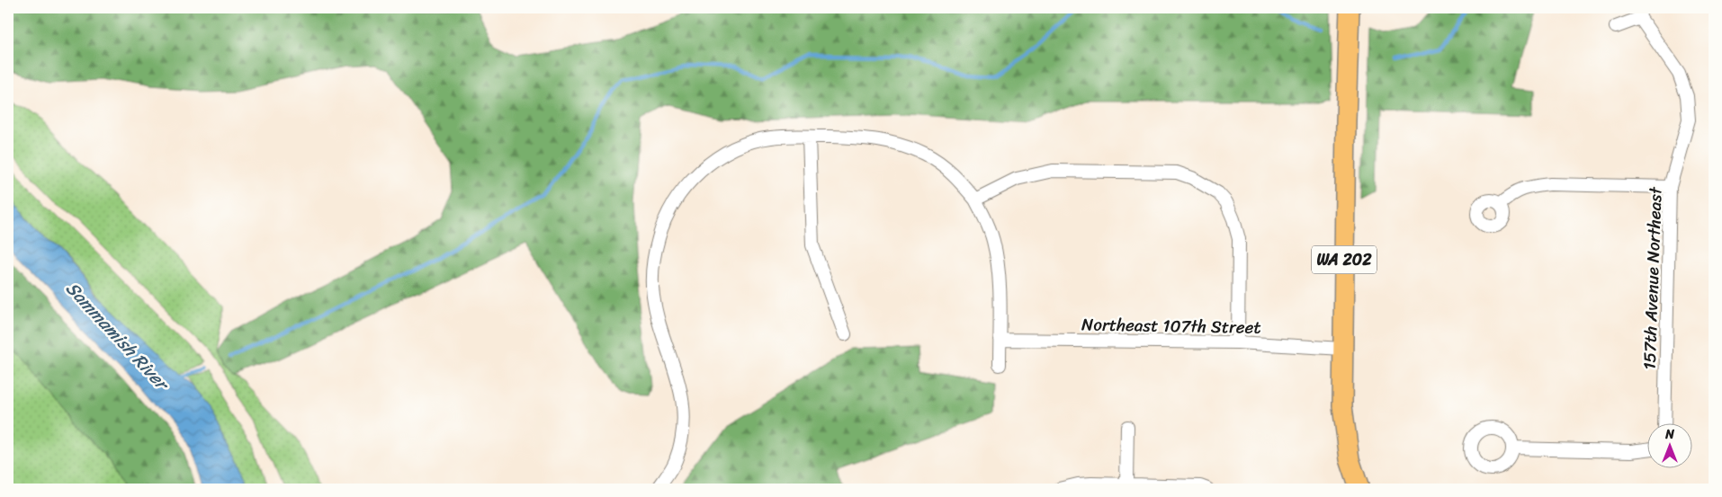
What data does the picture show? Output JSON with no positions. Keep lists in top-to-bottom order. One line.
{"streets":{"main road":["WA 202"],"street":["157th Avenue Northeast","Northeast 107th Street"]},"crossings":[["WA 202","Northeast 107th Street"]],"water":["Sammamish River"],"north":"top"}
